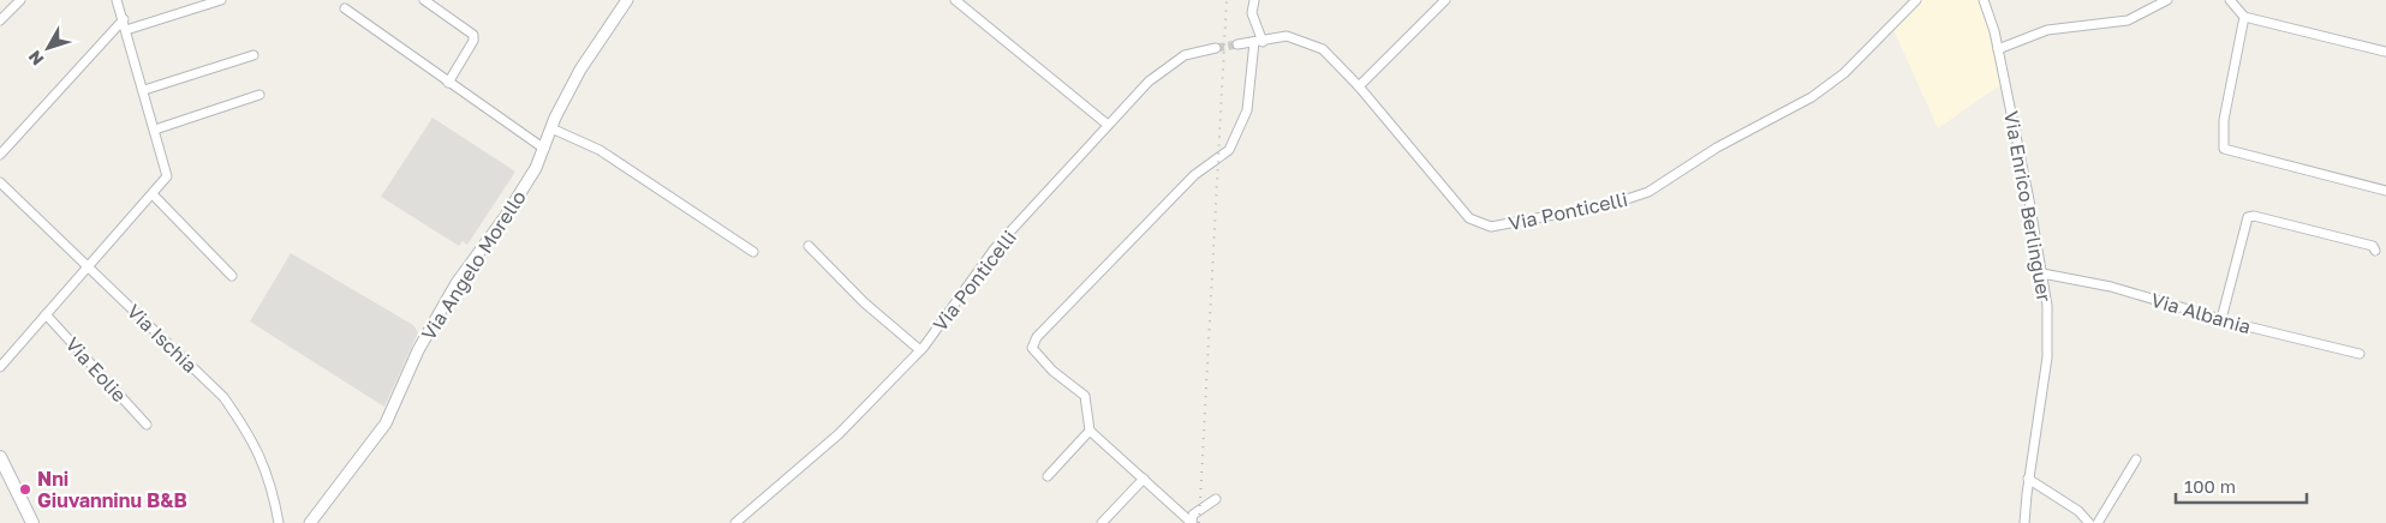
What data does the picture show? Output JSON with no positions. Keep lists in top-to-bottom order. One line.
{"streets":{"street":["Via Enrico Berlinguer","Via Ponticelli","Via Angelo Morello","Via Albania","Via Ischia","Via Eolie"]},"crossings":[["Via Enrico Berlinguer","Via Albania"]],"places":["Nni Giuvanninu B&B"],"scale_bar":"100 m","north":"bottom left"}
